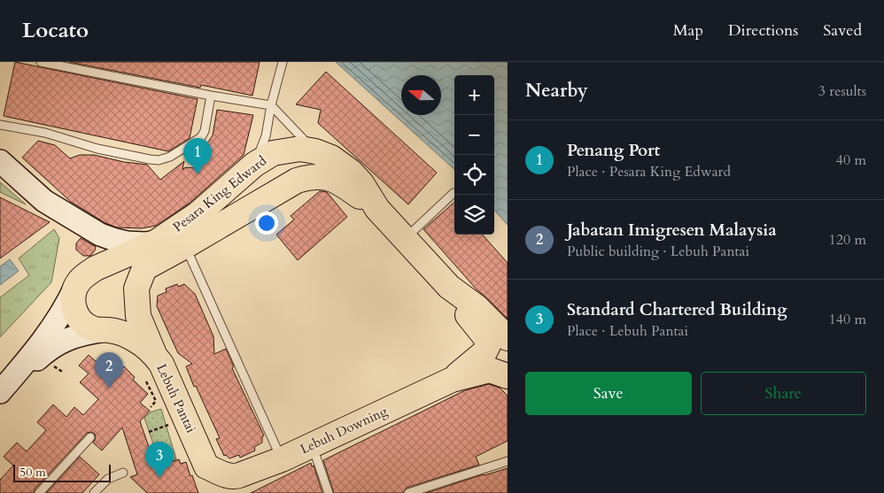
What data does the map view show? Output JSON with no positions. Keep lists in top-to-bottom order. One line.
{"streets":{"main road":["Pesara King Edward","Lebuh Pantai","Lebuh Downing"]},"crossings":[["Pesara King Edward","Lebuh Pantai"],["Lebuh Pantai","Lebuh Downing"]],"scale_bar":"50 m","north":"left","page":{"header":"Locato","nav":["Map","Directions","Saved"],"heading":["Nearby","3 results"],"map_buttons":["+","−"],"list":[{"mark":"1","name":"Penang Port","note":"Place · Pesara King Edward","value":"40 m"},{"mark":"2","name":"Jabatan Imigresen Malaysia","note":"Public building · Lebuh Pantai","value":"120 m"},{"mark":"3","name":"Standard Chartered Building","note":"Place · Lebuh Pantai","value":"140 m"}],"pins":["1","2","3"],"buttons":["Save","Share"],"scale":"50 m"}}
